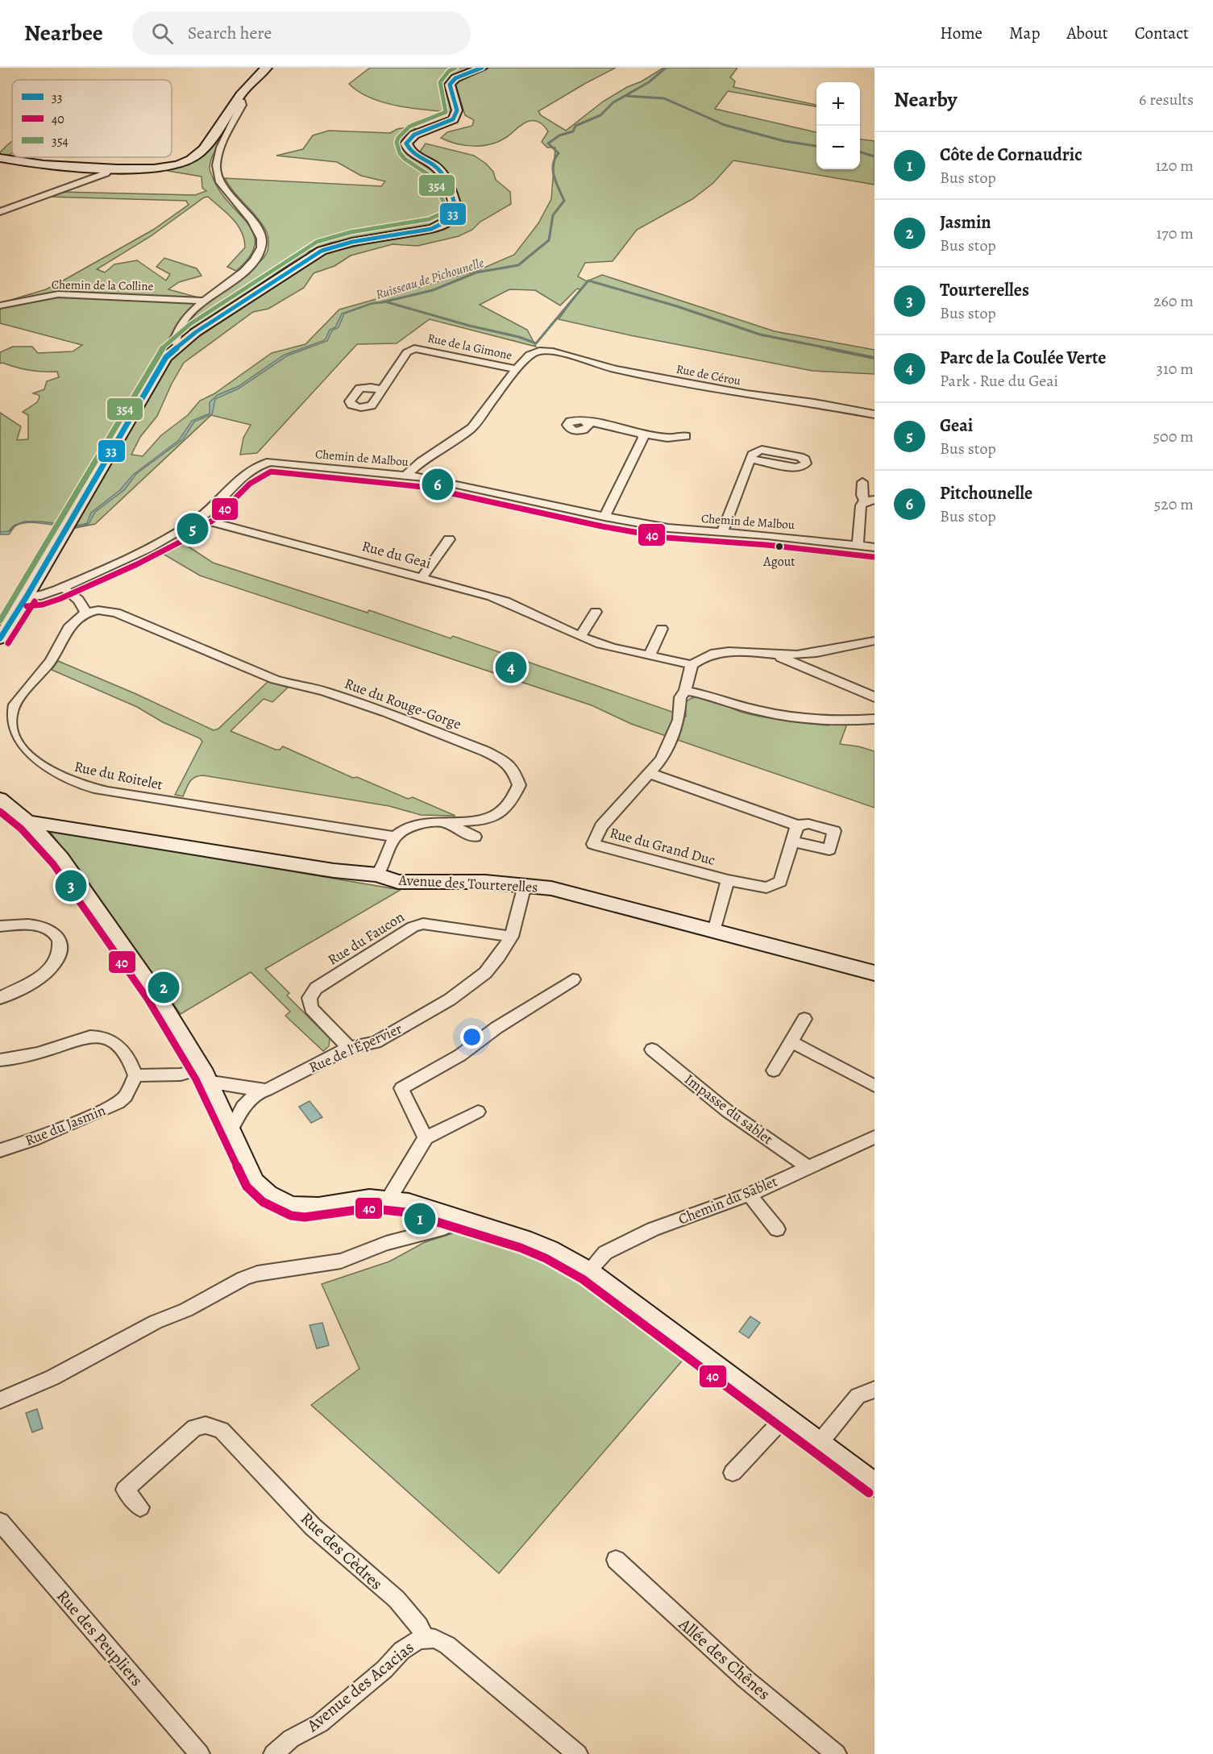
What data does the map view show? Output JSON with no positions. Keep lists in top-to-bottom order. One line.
{"streets":{"street":["Chemin de la Colline","Rue de la Gimone","Rue de Cérou","Chemin de Malbou","Rue du Geai","Rue du Rouge-Gorge","Rue du Roitelet","Rue du Grand Duc","Avenue des Tourterelles","Rue du Faucon","Rue de l'Épervier","Impasse du sablet","Rue du Jasmin","Chemin du Sablet","Rue des Cèdres","Rue des Peupliers","Allée des Chênes","Avenue des Acacias"]},"crossings":[["Rue de la Gimone","Rue de Cérou"],["Chemin de Malbou","Rue du Geai"],["Rue du Geai","Rue du Grand Duc"],["Rue du Rouge-Gorge","Rue du Roitelet"],["Rue du Grand Duc","Avenue des Tourterelles"],["Avenue des Tourterelles","Rue de l'Épervier"],["Rue du Faucon","Rue de l'Épervier"],["Impasse du sablet","Chemin du Sablet"],["Rue des Cèdres","Avenue des Acacias"]],"water":["Ruisseau de Pichounelle"],"places":["Agout"],"lines":["transit line 33","transit line 354","transit line 40"],"legend":["33","40","354"],"page":{"header":"Nearbee","search":"Search here","nav":["Home","Map","About","Contact"],"heading":["Nearby","6 results"],"map_buttons":["+","−"],"list":[{"mark":"1","name":"Côte de Cornaudric","note":"Bus stop","value":"120 m"},{"mark":"2","name":"Jasmin","note":"Bus stop","value":"170 m"},{"mark":"3","name":"Tourterelles","note":"Bus stop","value":"260 m"},{"mark":"4","name":"Parc de la Coulée Verte","note":"Park · Rue du Geai","value":"310 m"},{"mark":"5","name":"Geai","note":"Bus stop","value":"500 m"},{"mark":"6","name":"Pitchounelle","note":"Bus stop","value":"520 m"}],"pins":["6","5","4","3","2","1"]}}
